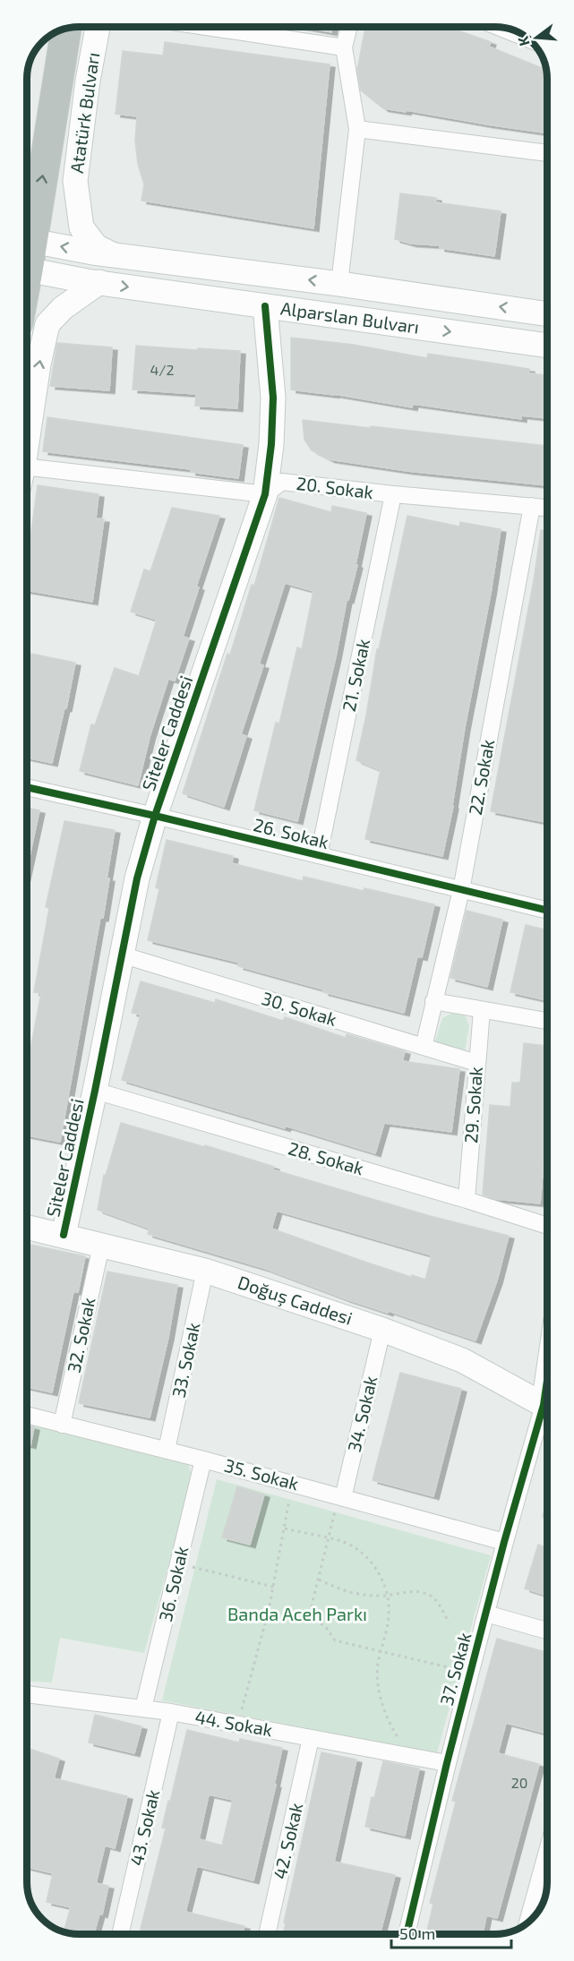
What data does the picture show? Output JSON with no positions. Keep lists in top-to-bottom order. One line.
{"streets":{"highway":["Atatürk Bulvarı"],"main road":["Alparslan Bulvarı","Siteler Caddesi","Doğuş Caddesi"],"street":["20. Sokak","21. Sokak","22. Sokak","26. Sokak","30. Sokak","29. Sokak","28. Sokak","32. Sokak","33. Sokak","34. Sokak","35. Sokak","36. Sokak","37. Sokak","44. Sokak","43. Sokak","42. Sokak"]},"crossings":[["Atatürk Bulvarı","Alparslan Bulvarı"],["Alparslan Bulvarı","Siteler Caddesi"],["20. Sokak","21. Sokak"],["20. Sokak","Siteler Caddesi"],["20. Sokak","22. Sokak"],["21. Sokak","26. Sokak"],["Siteler Caddesi","26. Sokak"],["Siteler Caddesi","30. Sokak"],["Siteler Caddesi","28. Sokak"],["Siteler Caddesi","Doğuş Caddesi"],["22. Sokak","26. Sokak"],["22. Sokak","30. Sokak"],["30. Sokak","29. Sokak"],["29. Sokak","28. Sokak"],["Doğuş Caddesi","32. Sokak"],["Doğuş Caddesi","33. Sokak"],["Doğuş Caddesi","34. Sokak"],["32. Sokak","35. Sokak"],["33. Sokak","35. Sokak"],["34. Sokak","35. Sokak"],["35. Sokak","36. Sokak"],["35. Sokak","37. Sokak"],["36. Sokak","44. Sokak"],["37. Sokak","44. Sokak"],["44. Sokak","43. Sokak"],["44. Sokak","42. Sokak"]],"one_way":["Atatürk Bulvarı"],"parks":["Banda Aceh Parkı"],"house_numbers":["4/2","20"],"scale_bar":"50 m","north":"left"}
